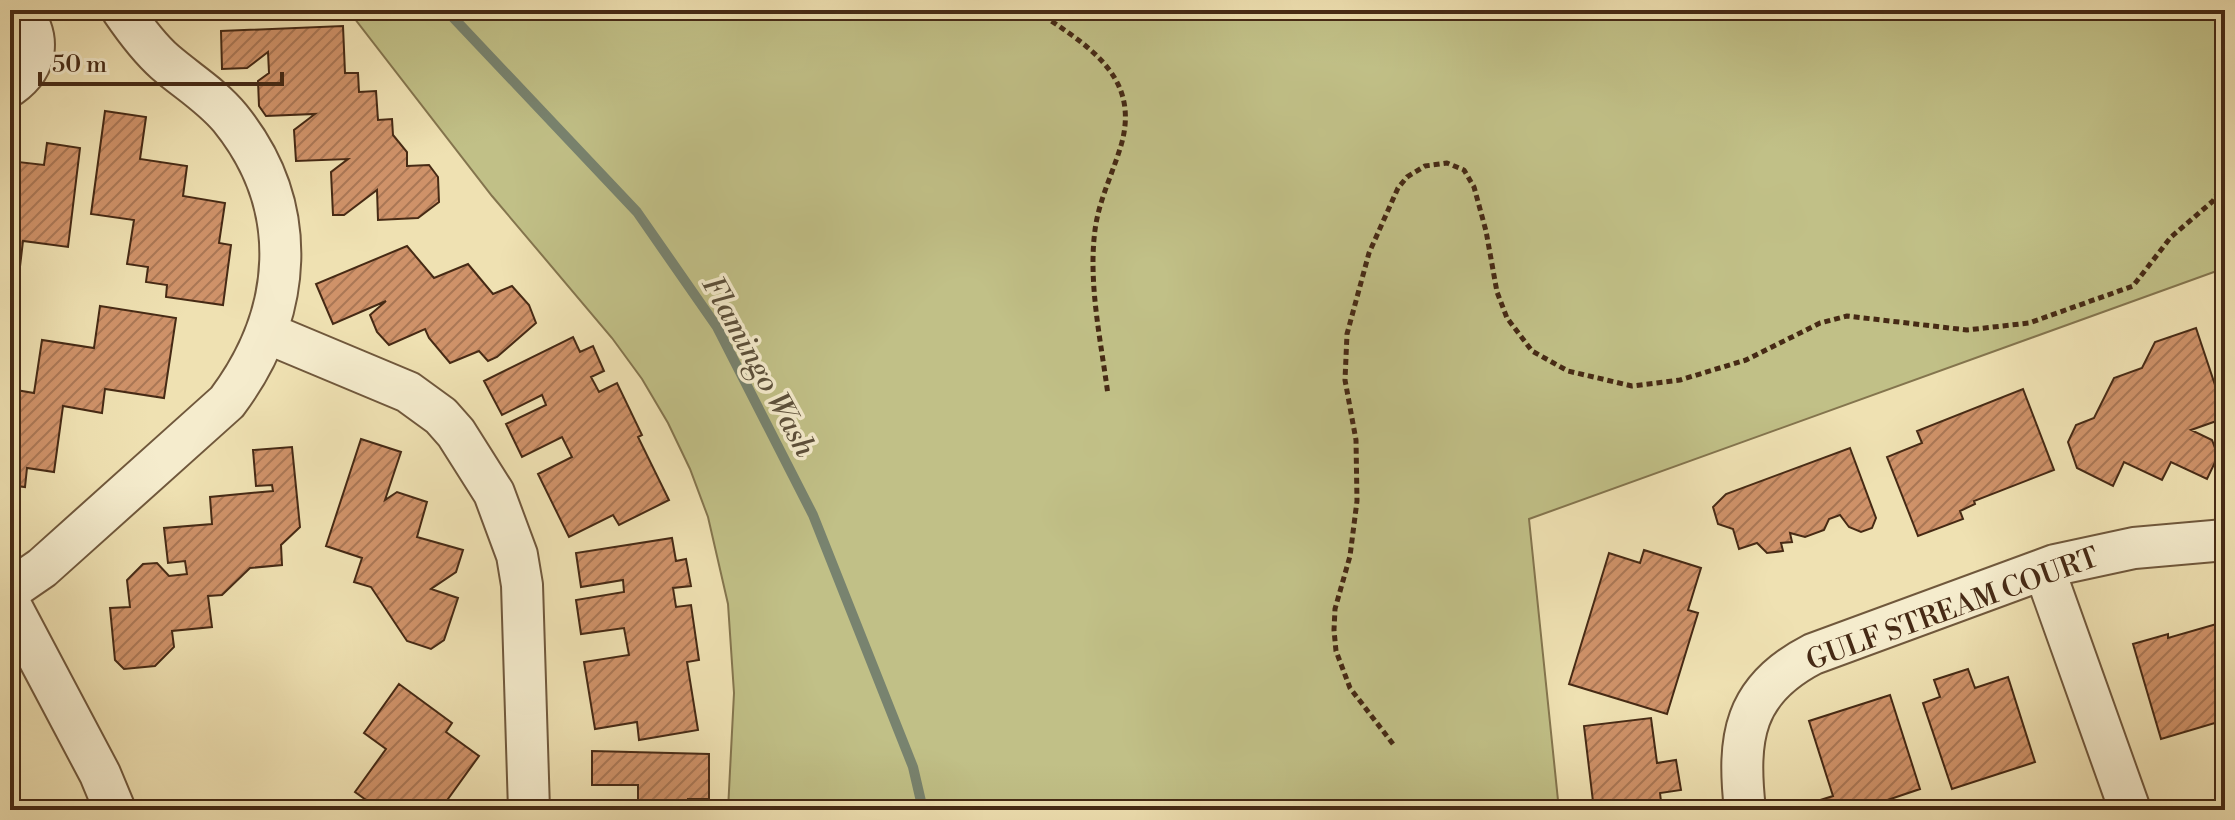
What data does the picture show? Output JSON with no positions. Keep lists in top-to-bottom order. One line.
{"streets":{"street":["GULF STREAM COURT"]},"water":["Flamingo Wash"],"scale_bar":"50 m"}
